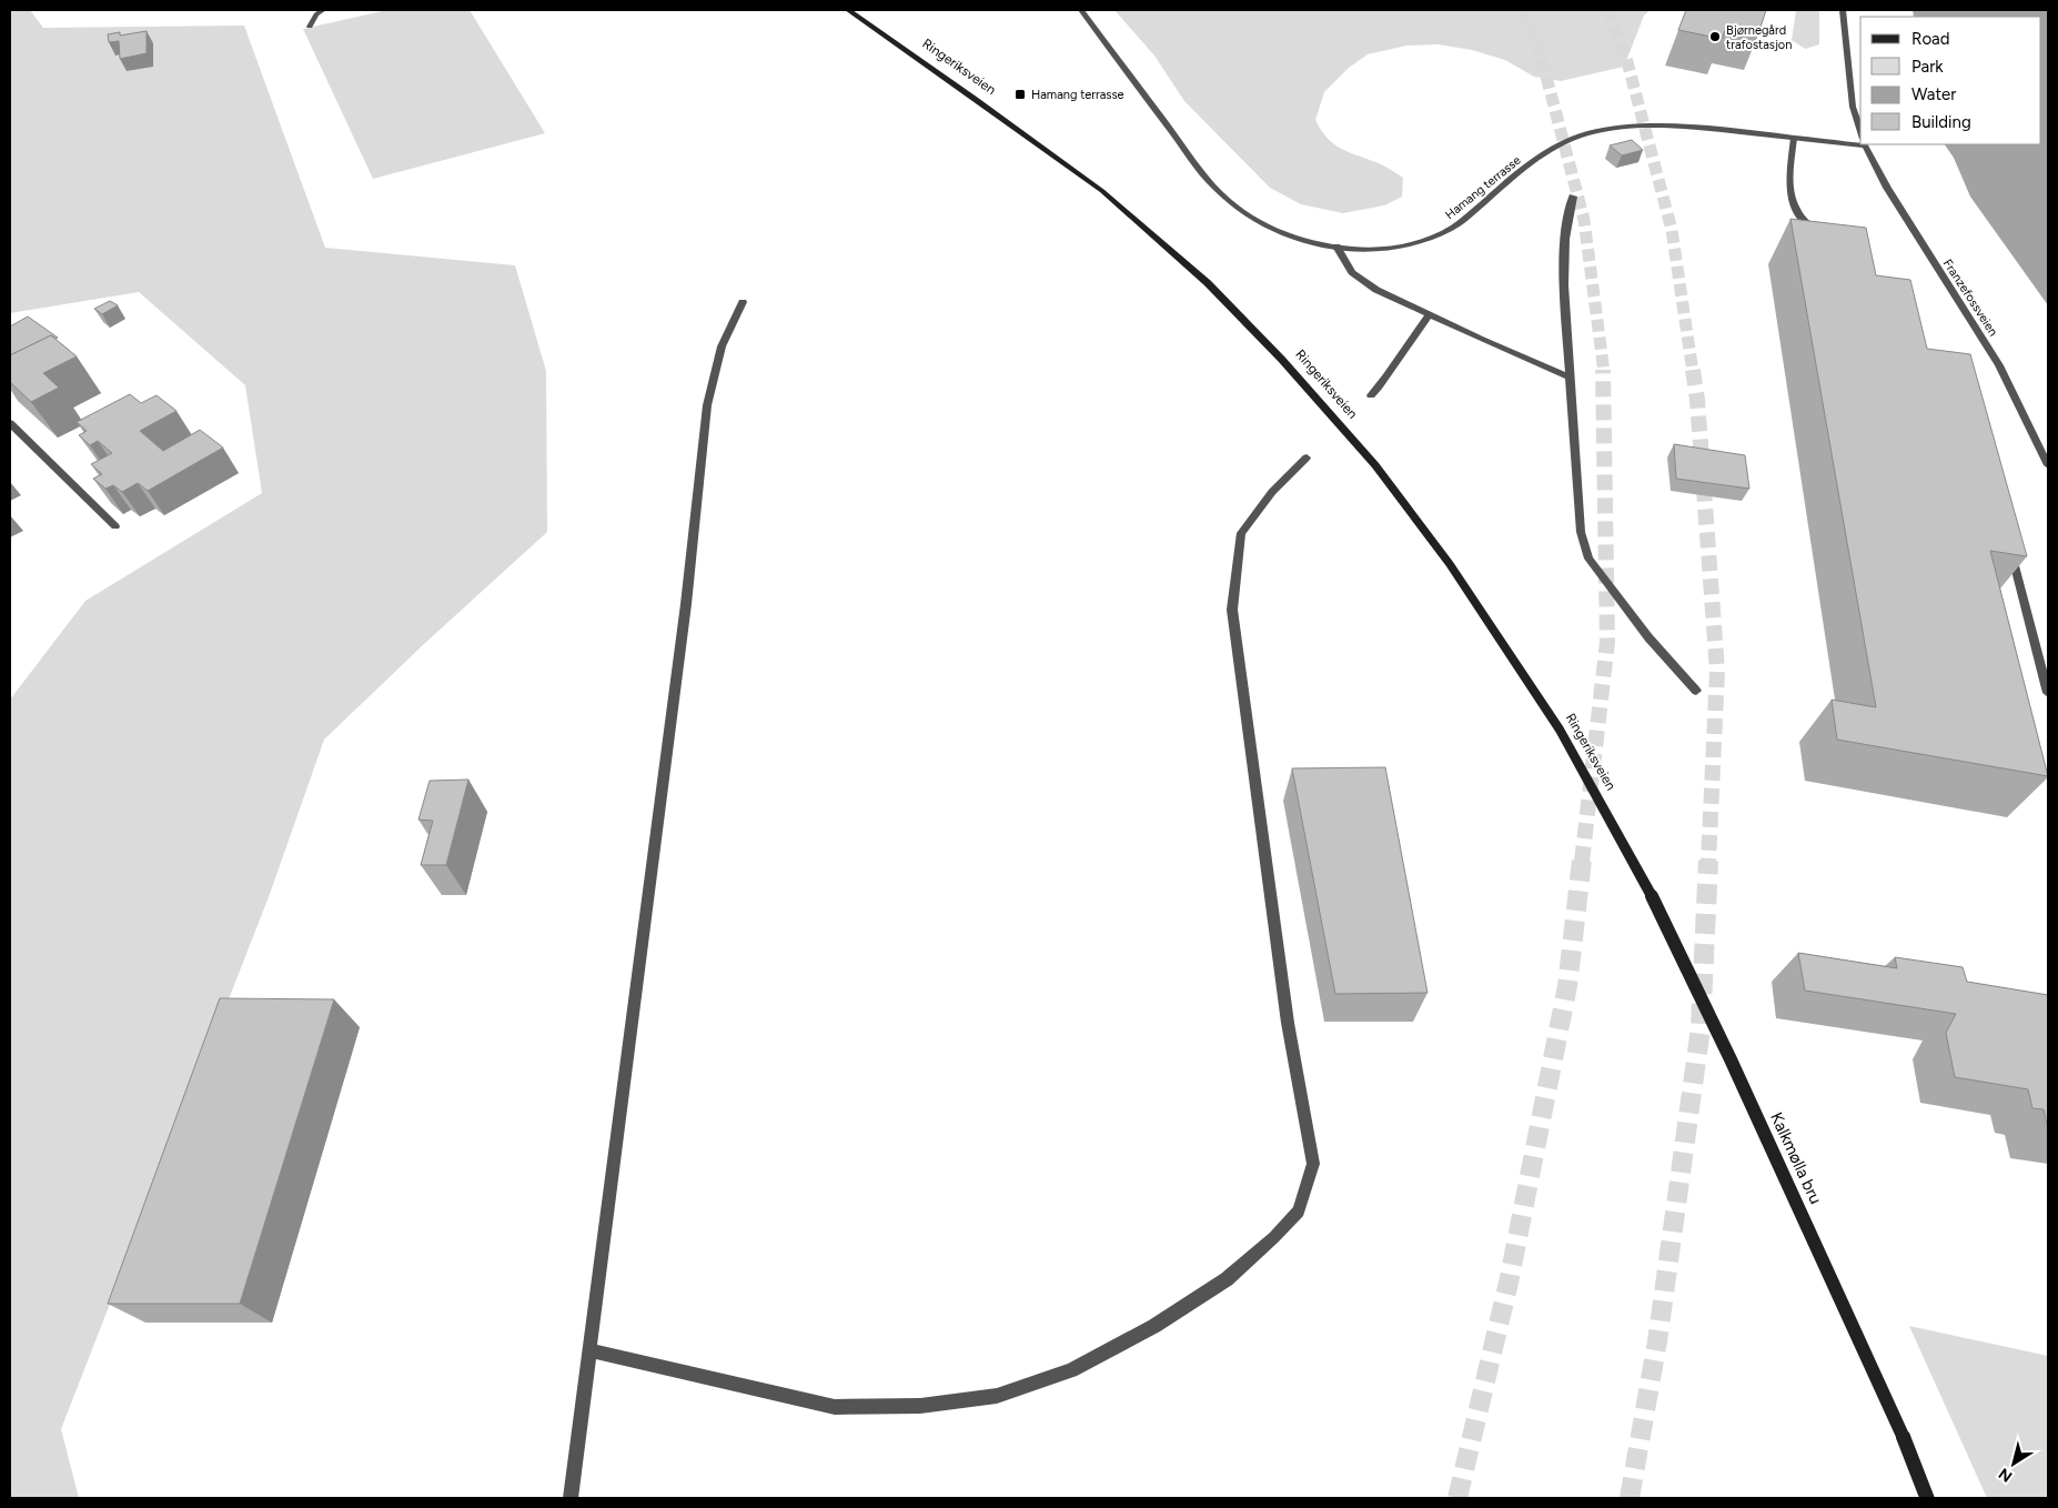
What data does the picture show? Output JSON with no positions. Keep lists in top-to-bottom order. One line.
{"streets":{"main road":["Ringeriksveien","Kalkmølla bru"],"street":["Hamang terrasse","Franzefossveien"]},"crossings":[["Ringeriksveien","Kalkmølla bru"]],"places":{"other":["Bjørnegård trafostasjon"],"transit":["Hamang terrasse"]},"legend":["Road","Park","Water","Building"],"north":"bottom left"}
